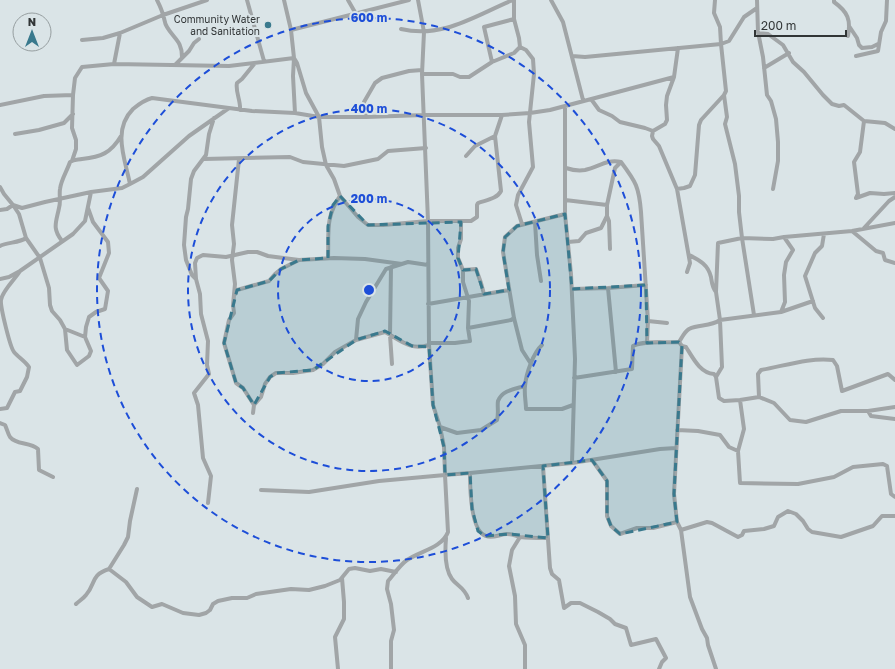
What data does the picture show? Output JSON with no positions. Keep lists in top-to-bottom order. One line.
{"places":["Community Water and Sanitation"],"scale_bar":"200 m","north":"top","rings":["600 m","400 m","200 m"]}
